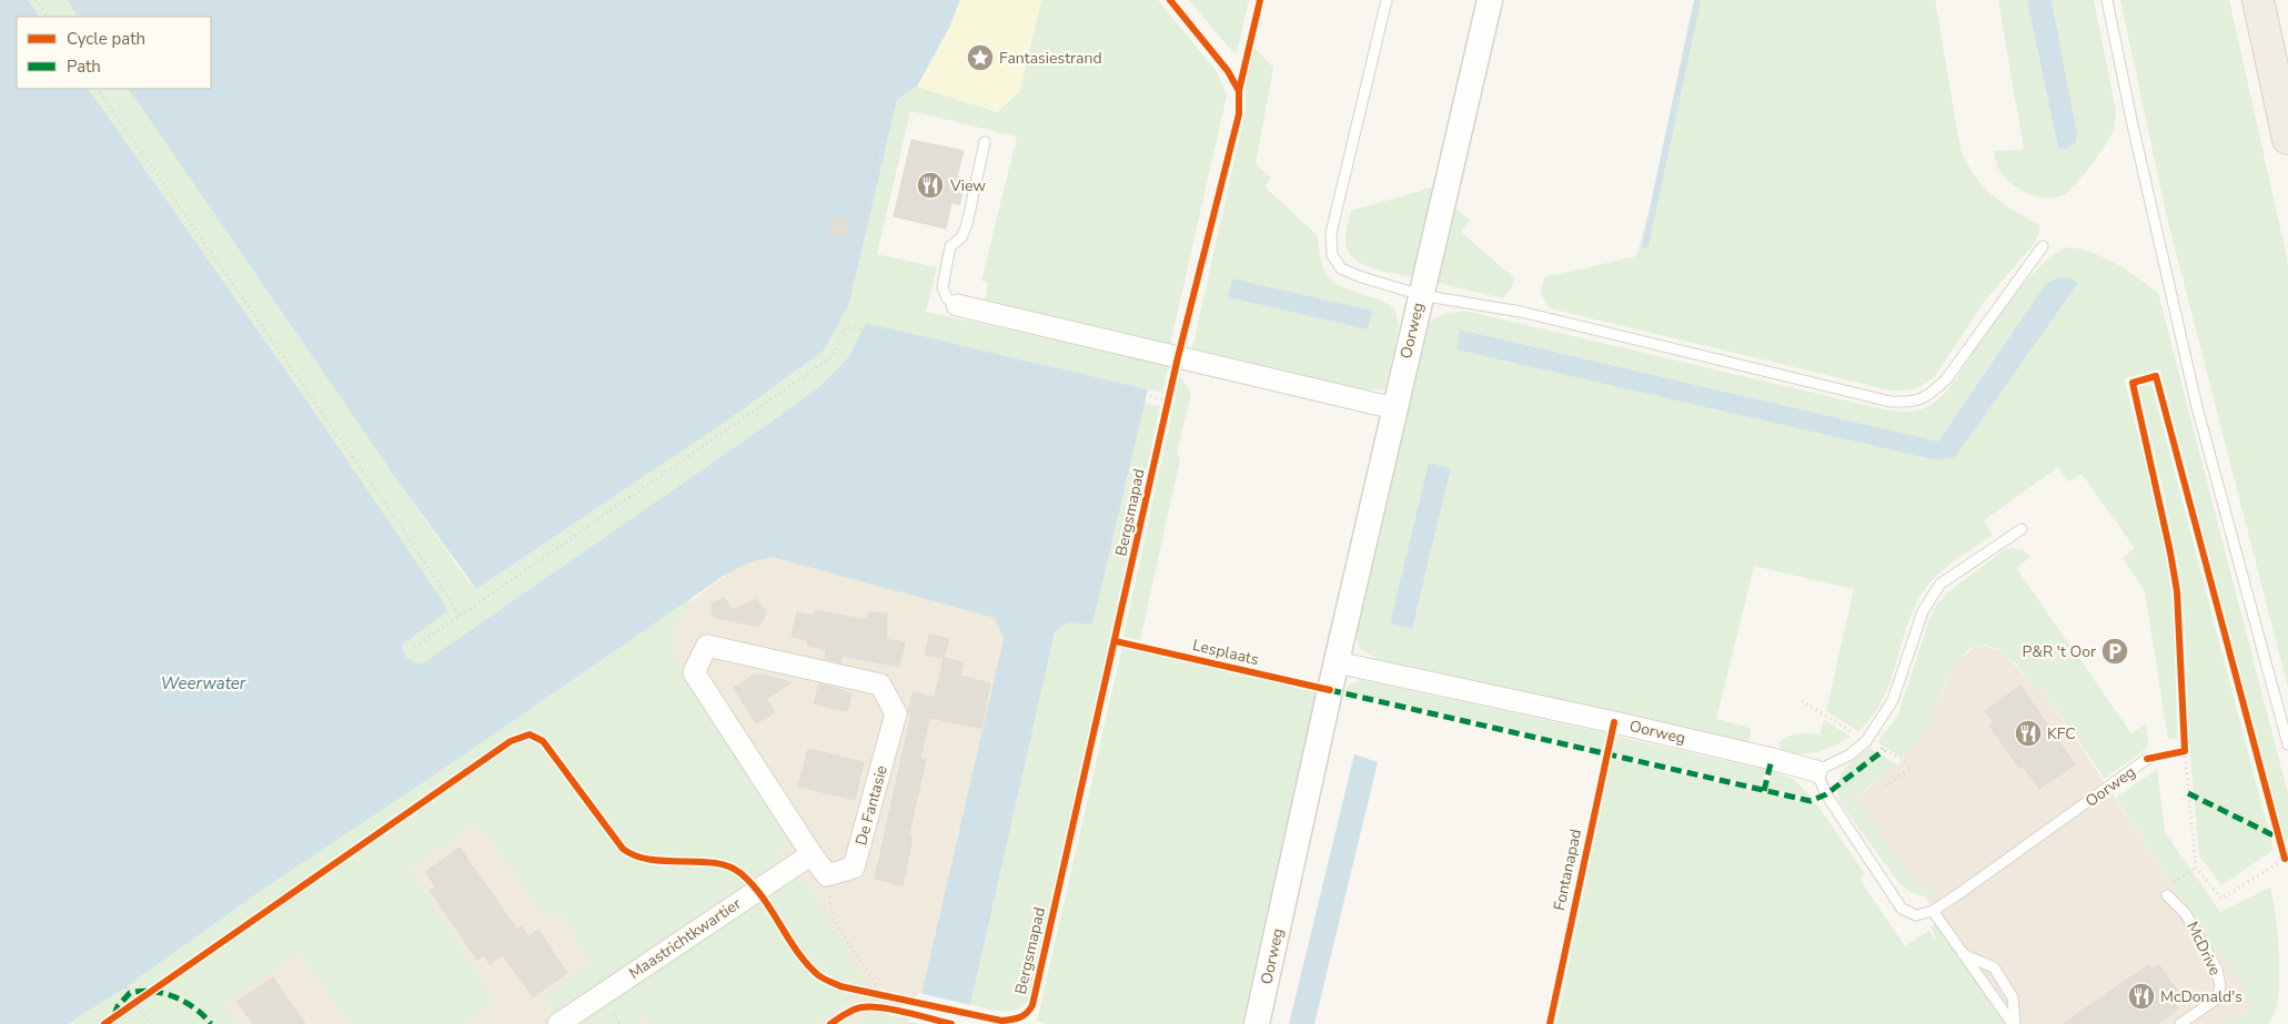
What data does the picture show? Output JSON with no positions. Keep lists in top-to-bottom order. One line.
{"streets":{"street":["Oorweg","De Fantasie","Maastrichtkwartier"],"lane":["McDrive"],"cycle path":["Bergsmapad","Lesplaats","Fontanapad"]},"crossings":[["De Fantasie","Maastrichtkwartier"]],"water":["Weerwater"],"places":{"place":["Fantasiestrand"],"restaurant":["View","KFC","McDonald's"],"parking":["P&R 't Oor"]},"legend":["Cycle path","Path"]}
